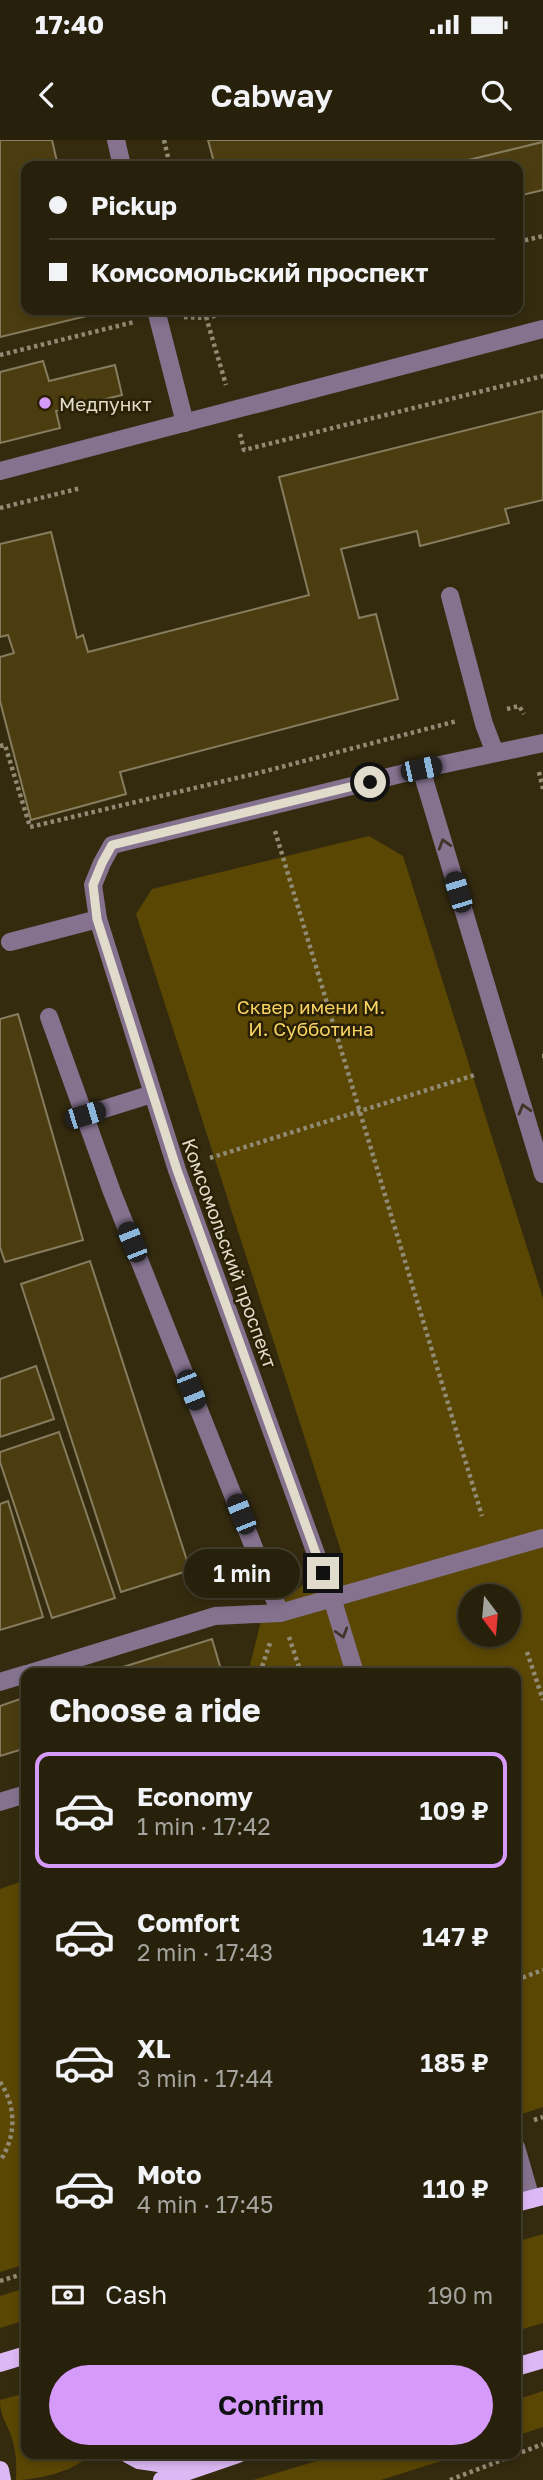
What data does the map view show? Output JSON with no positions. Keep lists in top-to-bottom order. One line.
{"streets":{"lane":["Комсомольский проспект"]},"parks":["Сквер имени М. И. Субботина"],"places":["Медпункт"],"north":"bottom","page":{"status":"17:40","header":"Cabway","banner":["Pickup","Комсомольский проспект"],"bubble":"1 min","heading":"Choose a ride","list":[{"name":"Economy","note":"1 min · 17:42","value":"109 ₽"},{"name":"Comfort","note":"2 min · 17:43","value":"147 ₽"},{"name":"XL","note":"3 min · 17:44","value":"185 ₽"},{"name":"Moto","note":"4 min · 17:45","value":"110 ₽"}],"pay":["Cash","190 m"],"buttons":"Confirm"}}
